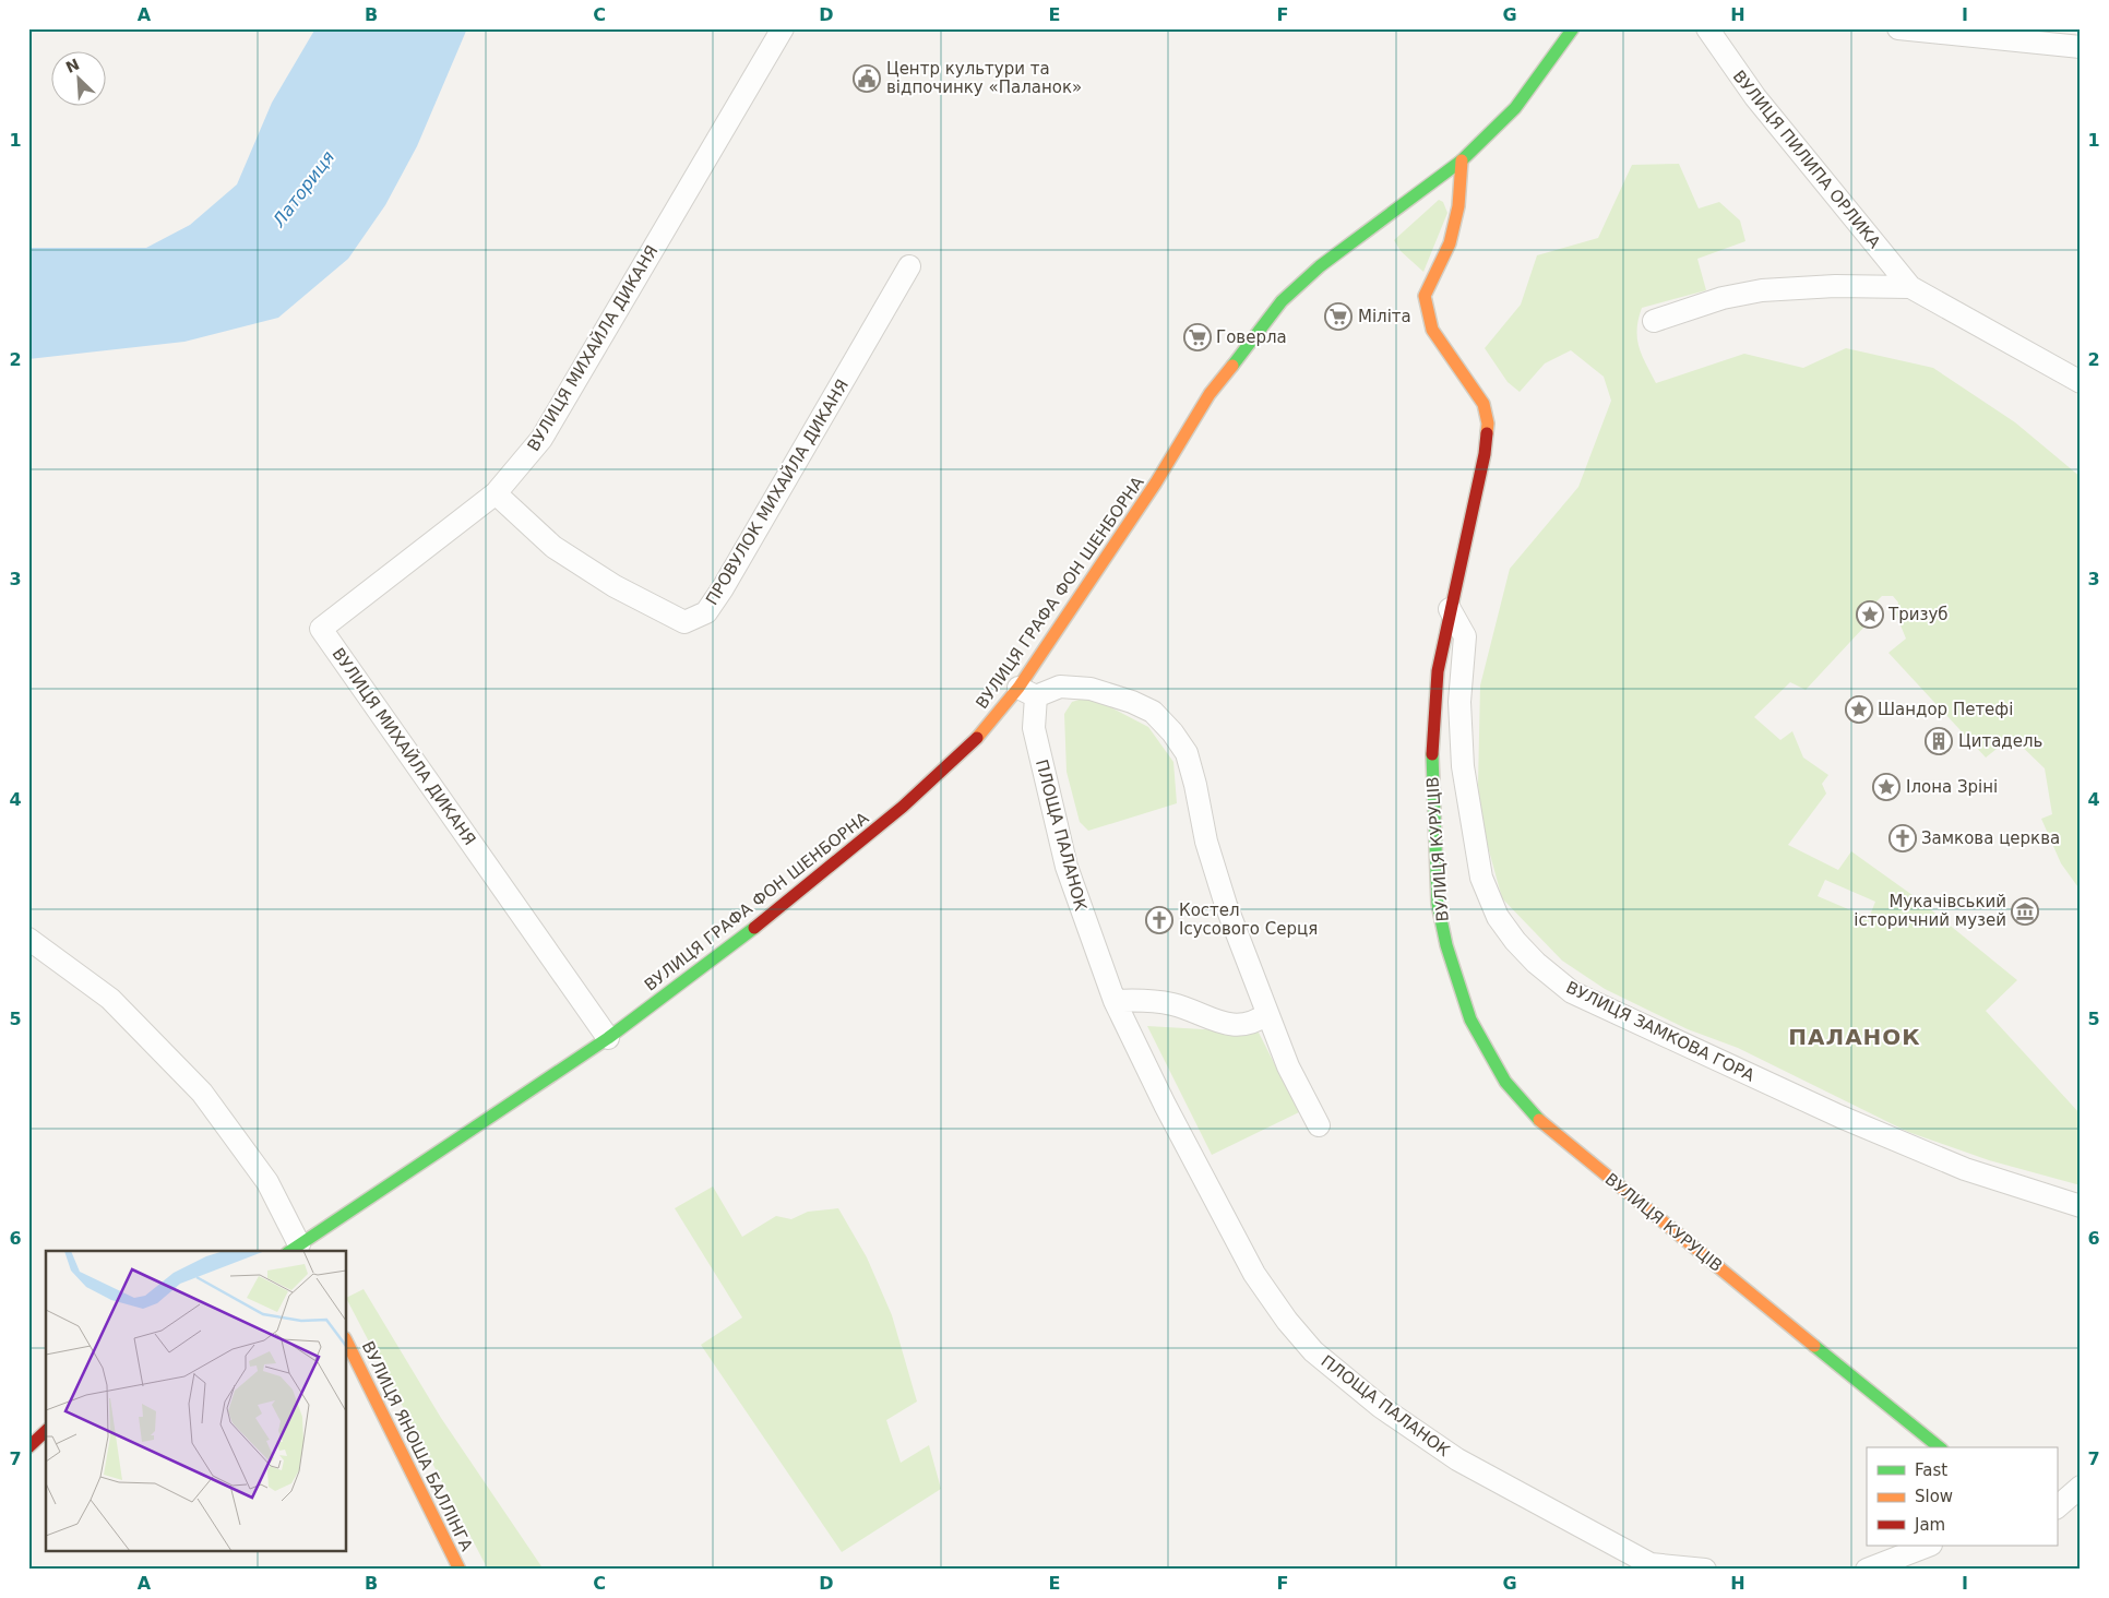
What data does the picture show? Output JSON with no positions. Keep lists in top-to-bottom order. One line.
{"streets":{"main road":["ВУЛИЦЯ ГРАФА ФОН ШЕНБОРНА","ВУЛИЦЯ КУРУЦІВ","ВУЛИЦЯ ЯНОША БАЛЛІНГА"],"street":["ВУЛИЦЯ ПИЛИПА ОРЛИКА","ВУЛИЦЯ МИХАЙЛА ДИКАНЯ","ПРОВУЛОК МИХАЙЛА ДИКАНЯ","ПЛОЩА ПАЛАНОК","ВУЛИЦЯ ЗАМКОВА ГОРА"]},"crossings":[["ВУЛИЦЯ МИХАЙЛА ДИКАНЯ","ПРОВУЛОК МИХАЙЛА ДИКАНЯ"],["ВУЛИЦЯ МИХАЙЛА ДИКАНЯ","ВУЛИЦЯ ГРАФА ФОН ШЕНБОРНА"],["ВУЛИЦЯ ГРАФА ФОН ШЕНБОРНА","ПЛОЩА ПАЛАНОК"],["ВУЛИЦЯ ГРАФА ФОН ШЕНБОРНА","ВУЛИЦЯ КУРУЦІВ"],["ВУЛИЦЯ КУРУЦІВ","ВУЛИЦЯ ЗАМКОВА ГОРА"]],"districts":["ПАЛАНОК"],"water":["Латориця"],"places":{"public building":["Центр культури та відпочинку «Паланок»"],"supermarket":["Міліта","Говерла"],"place":["Тризуб","Шандор Петефі","Ілона Зріні"],"building":["Цитадель"],"church":["Замкова церква","Костел Ісусового Серця"],"museum":["Мукачівський історичний музей"]},"legend":["Fast","Slow","Jam"],"north":"top left","grid":{"columns":["A","B","C","D","E","F","G","H","I"],"rows":["1","2","3","4","5","6","7"]}}
